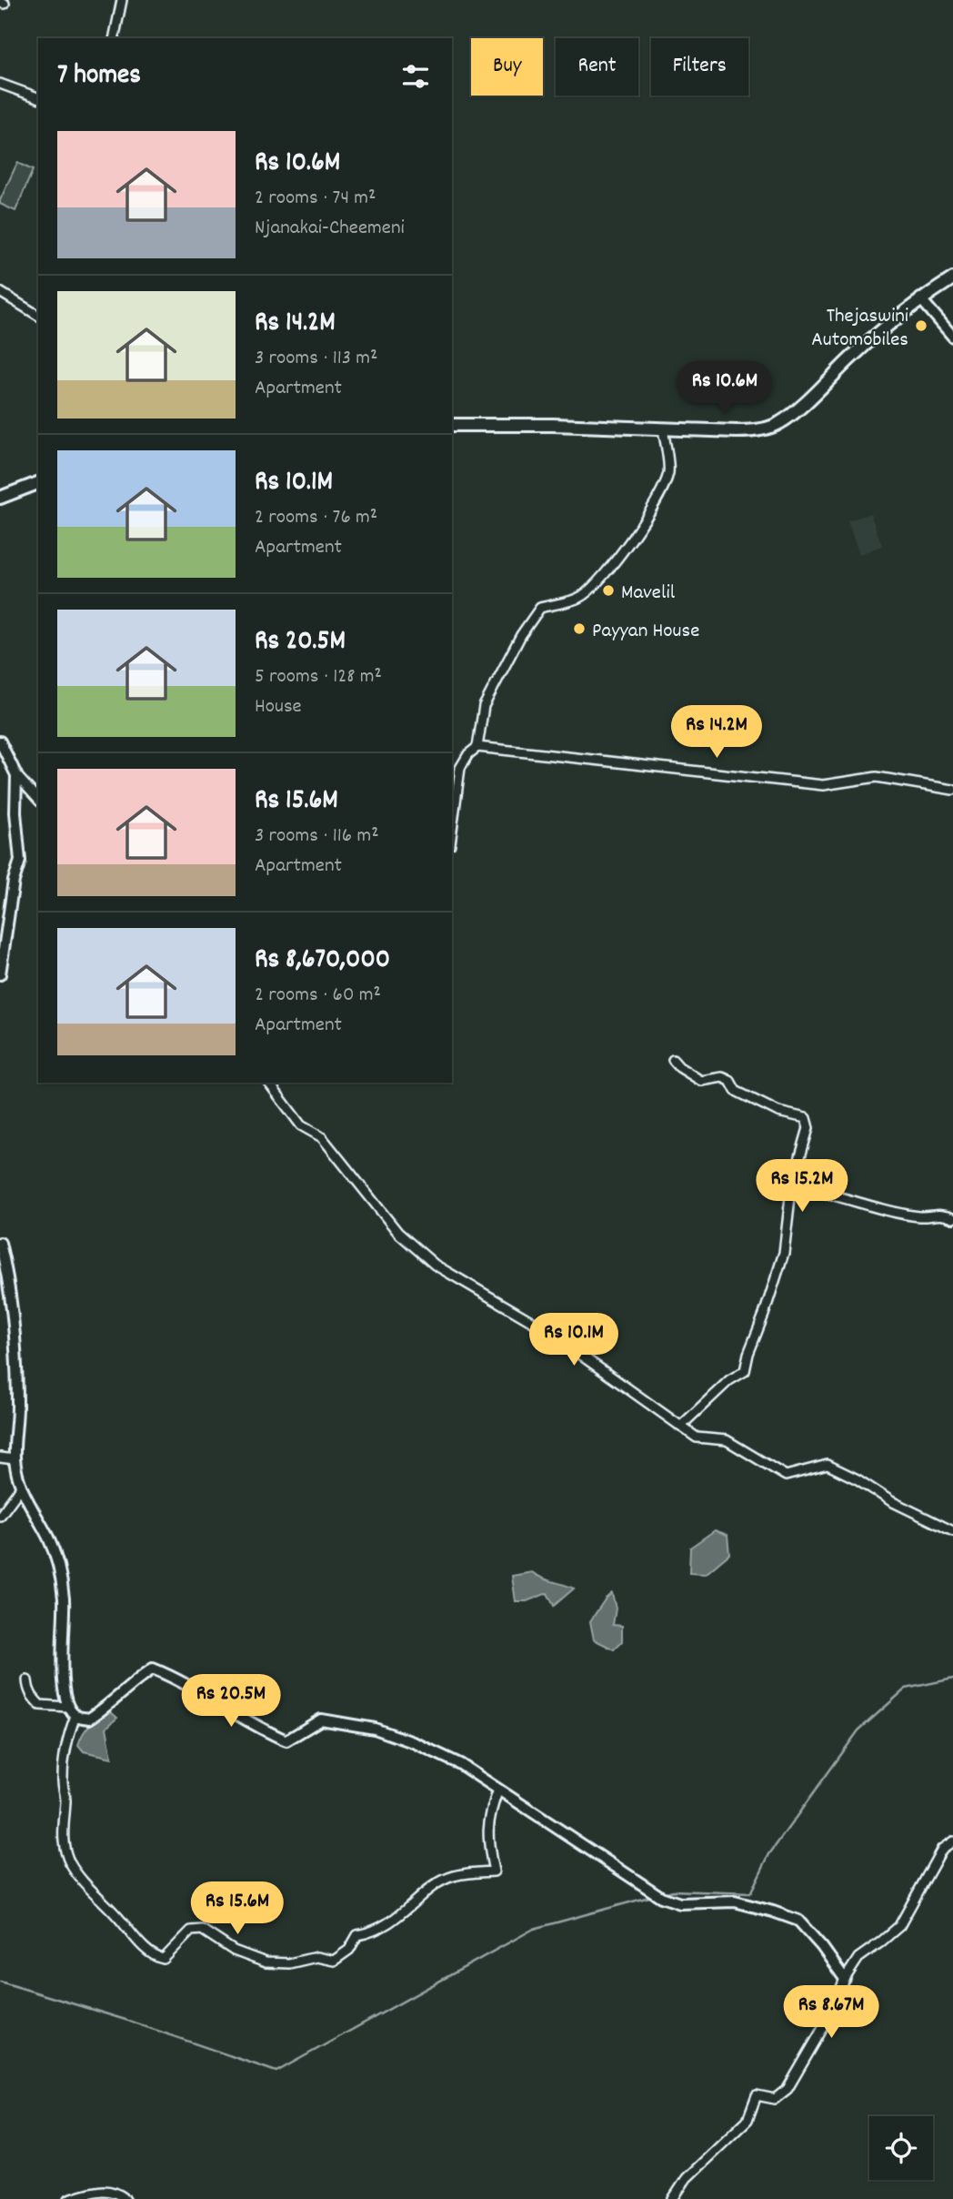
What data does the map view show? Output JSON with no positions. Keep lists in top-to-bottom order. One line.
{"places":["Thejaswini Automobiles","Mavelil","Payyan House"],"page":{"chip":["Buy","Rent","Filters"],"heading":"7 homes","list":[{"name":"Rs 10.6M","note":"2 rooms · 74 m² · Njanakai-Cheemeni"},{"name":"Rs 14.2M","note":"3 rooms · 113 m² · Apartment"},{"name":"Rs 10.1M","note":"2 rooms · 76 m² · Apartment"},{"name":"Rs 20.5M","note":"5 rooms · 128 m² · House"},{"name":"Rs 15.6M","note":"3 rooms · 116 m² · Apartment"},{"name":"Rs 8,670,000","note":"2 rooms · 60 m² · Apartment"}],"price":["Rs 10.6M","Rs 14.2M","Rs 15.2M","Rs 10.1M","Rs 20.5M","Rs 15.6M","Rs 8.67M"]}}
